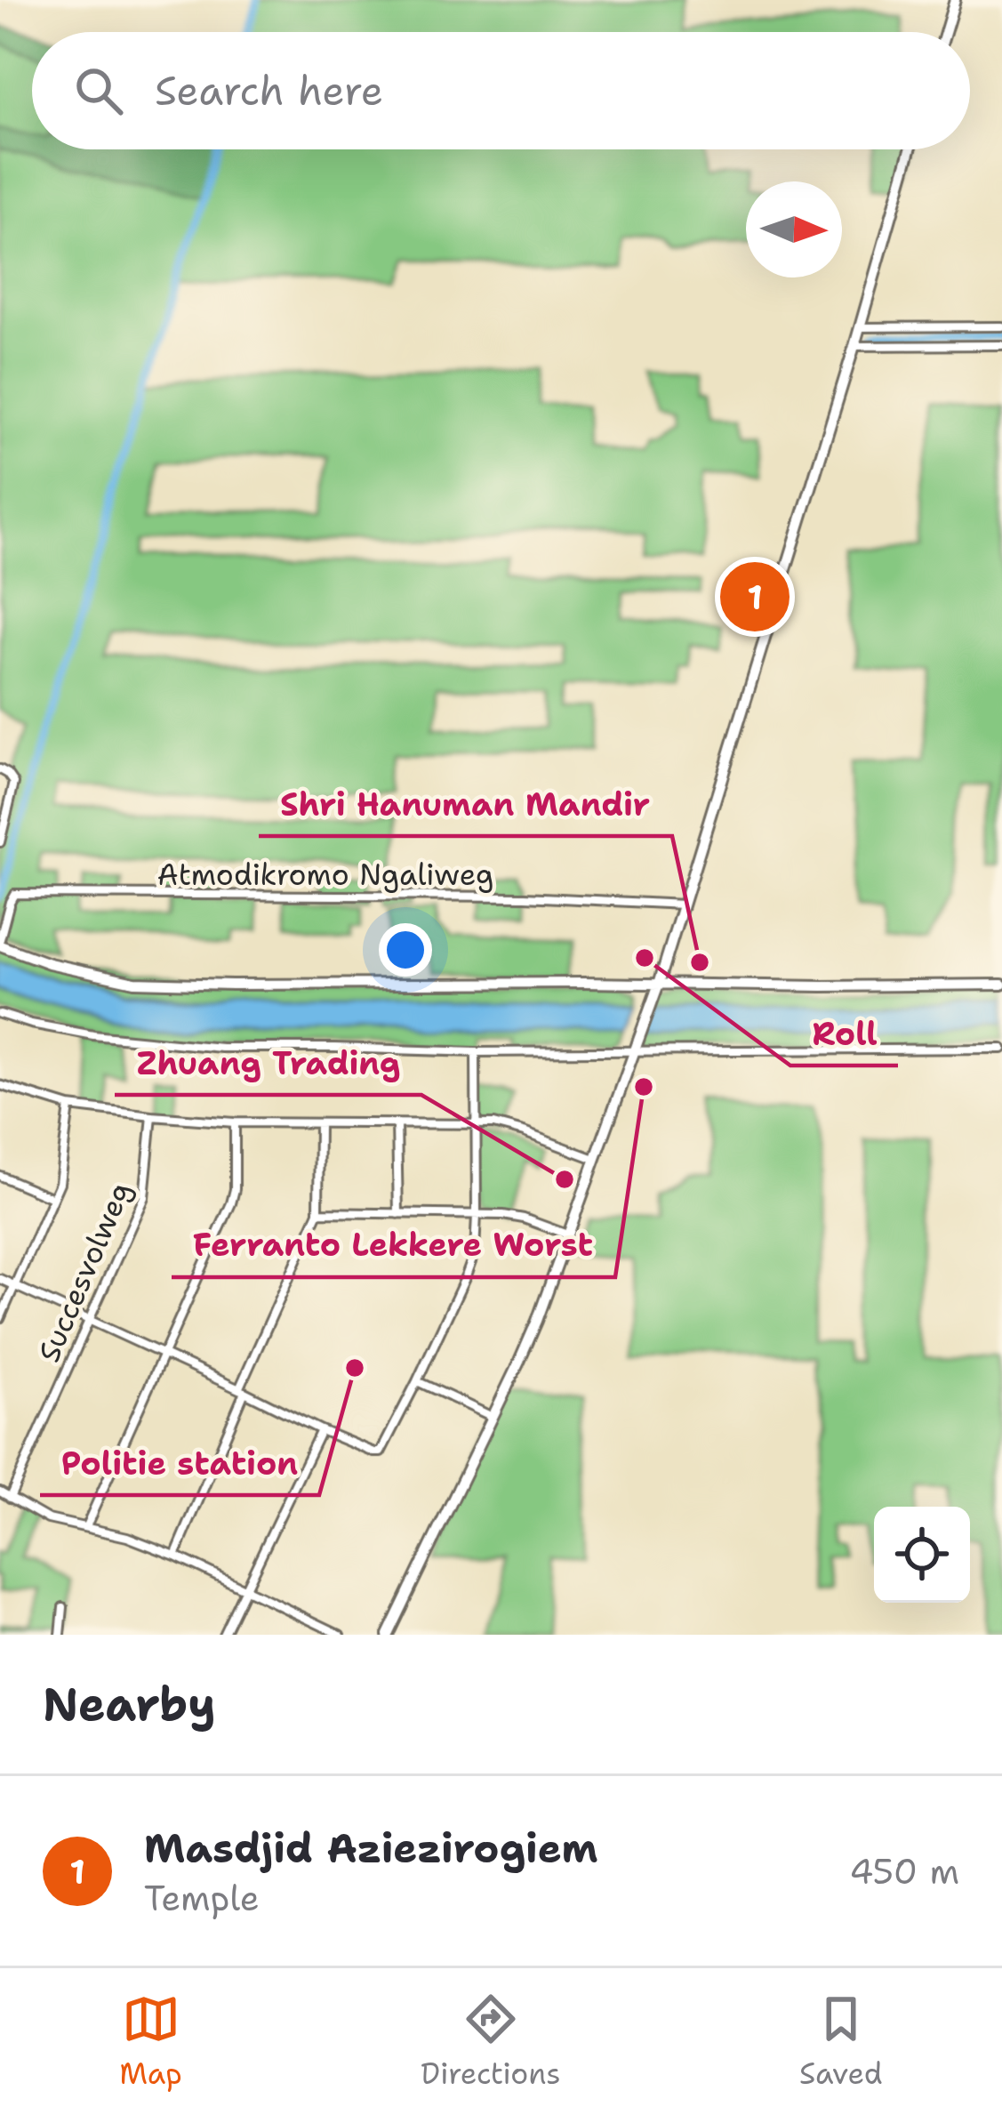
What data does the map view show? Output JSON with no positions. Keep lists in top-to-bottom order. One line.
{"streets":{"street":["Atmodikromo Ngaliweg","Succesvolweg"]},"places":["Roll","Shri Hanuman Mandir","Ferranto Lekkere Worst","Zhuang Trading","Politie station"],"north":"right","page":{"search":"Search here","pins":"1","heading":"Nearby","list":[{"mark":"1","name":"Masdjid Aziezirogiem","note":"Temple","value":"450 m"}],"nav":["Map","Directions","Saved"]}}
